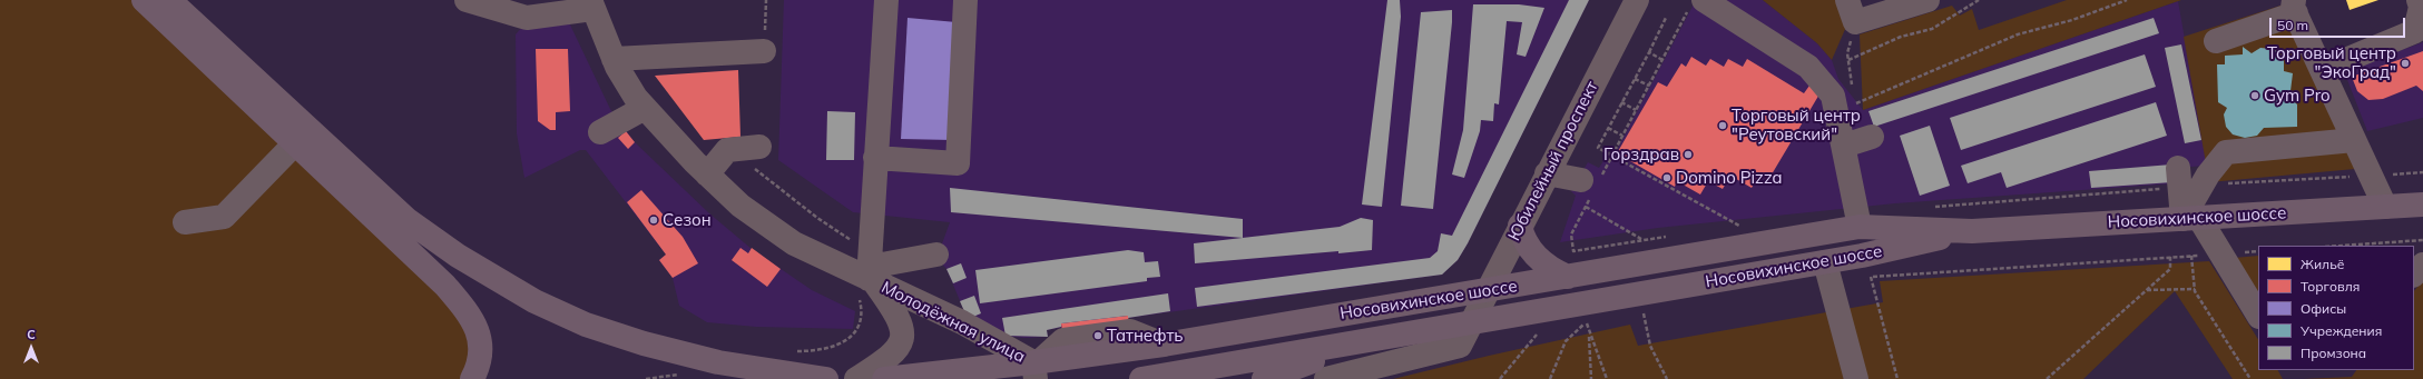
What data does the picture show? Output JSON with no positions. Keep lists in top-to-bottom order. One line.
{"streets":{"main road":["Носовихинское шоссе"],"street":["Юбилейный проспект","Молодёжная улица"]},"crossings":[["Юбилейный проспект","Носовихинское шоссе"],["Носовихинское шоссе","Молодёжная улица"]],"places":["Торговый центр \"ЭкоГрад\"","Gym Pro","Торговый центр \"Реутовский\"","Горздрав","Domino Pizza","Сезон","Татнефть"],"legend":["Жильё","Торговля","Офисы","Учреждения","Промзона"],"scale_bar":"50 m","north":"top"}
